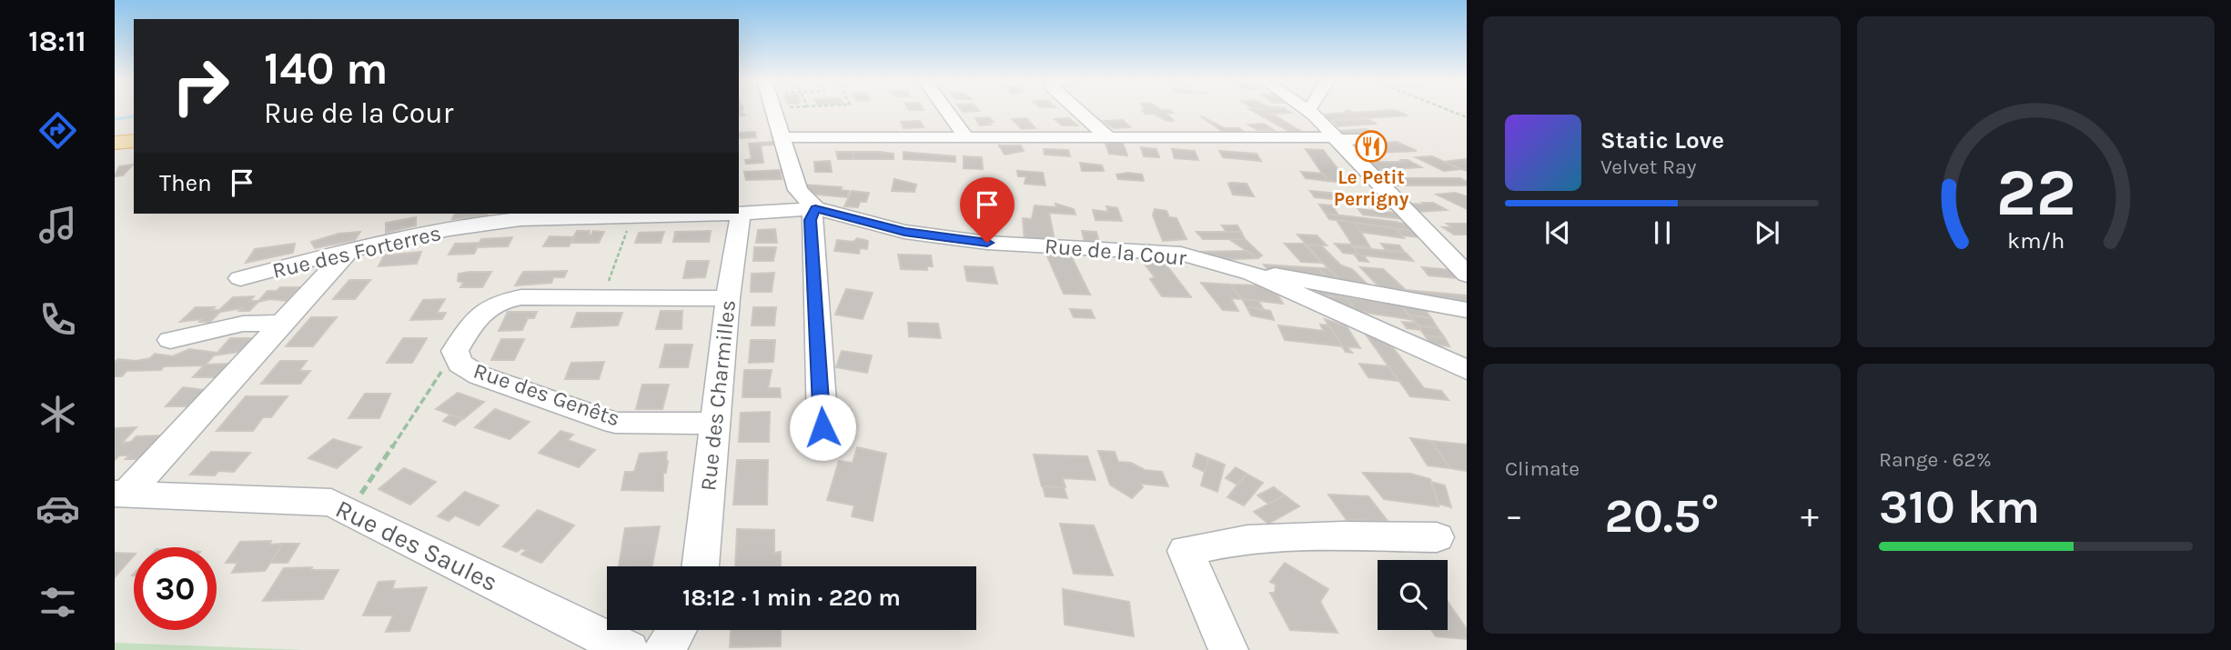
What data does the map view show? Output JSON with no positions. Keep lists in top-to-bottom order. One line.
{"streets":{"street":["Rue des Forterres","Rue de la Cour","Rue des Genêts","Rue des Charmilles","Rue des Saules"]},"crossings":[["Rue des Forterres","Rue de la Cour"],["Rue des Forterres","Rue des Charmilles"],["Rue des Genêts","Rue des Charmilles"]],"places":{"restaurant":["Le Petit Perrigny"]},"page":{"tabs":"18:11","turn":["140 m","Rue de la Cour"],"song":["Static Love","Velvet Ray"],"then":"Then","tile":["Climate",["Range · 62%","310 km"]],"heat":["−","20.5°","+"],"limit":"30","trip":"18:12 · 1 min · 220 m","gauge":["22","km/h"]}}
